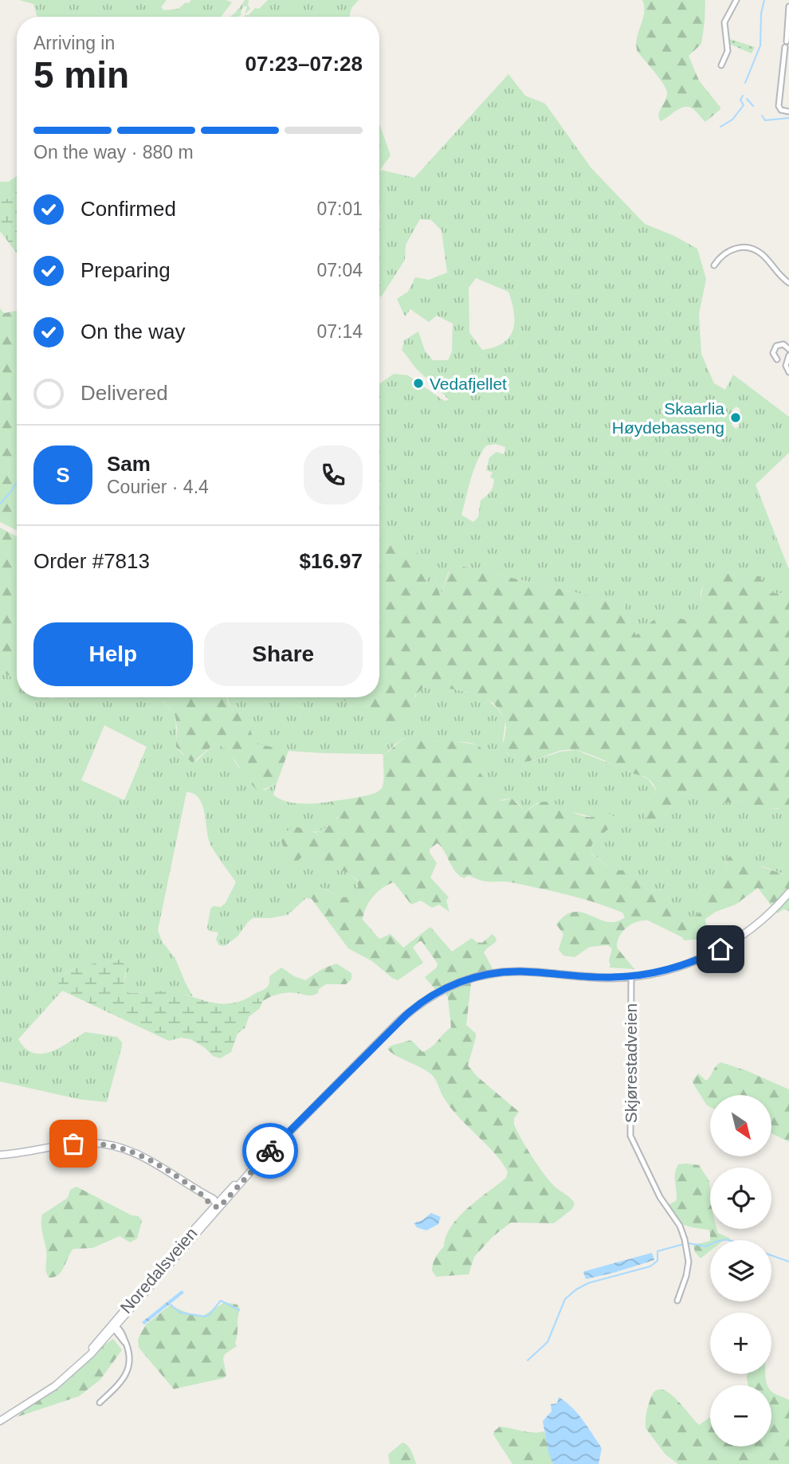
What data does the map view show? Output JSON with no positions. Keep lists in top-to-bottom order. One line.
{"streets":{"main road":["Noredalsveien"],"street":["Skjørestadveien"]},"crossings":[["Skjørestadveien","Noredalsveien"]],"places":["Vedafjellet","Skaarlia Høydebasseng"],"north":"bottom right","page":{"heading":["5 min","Arriving in","07:23–07:28"],"panel":["Sam","Courier · 4.4","Order #7813","$16.97"],"bar":"On the way · 880 m","list":[["Confirmed","07:01"],["Preparing","07:04"],["On the way","07:14"],"Delivered"],"round":"S","buttons":["Help","Share"],"map_buttons":["+","−"]}}
